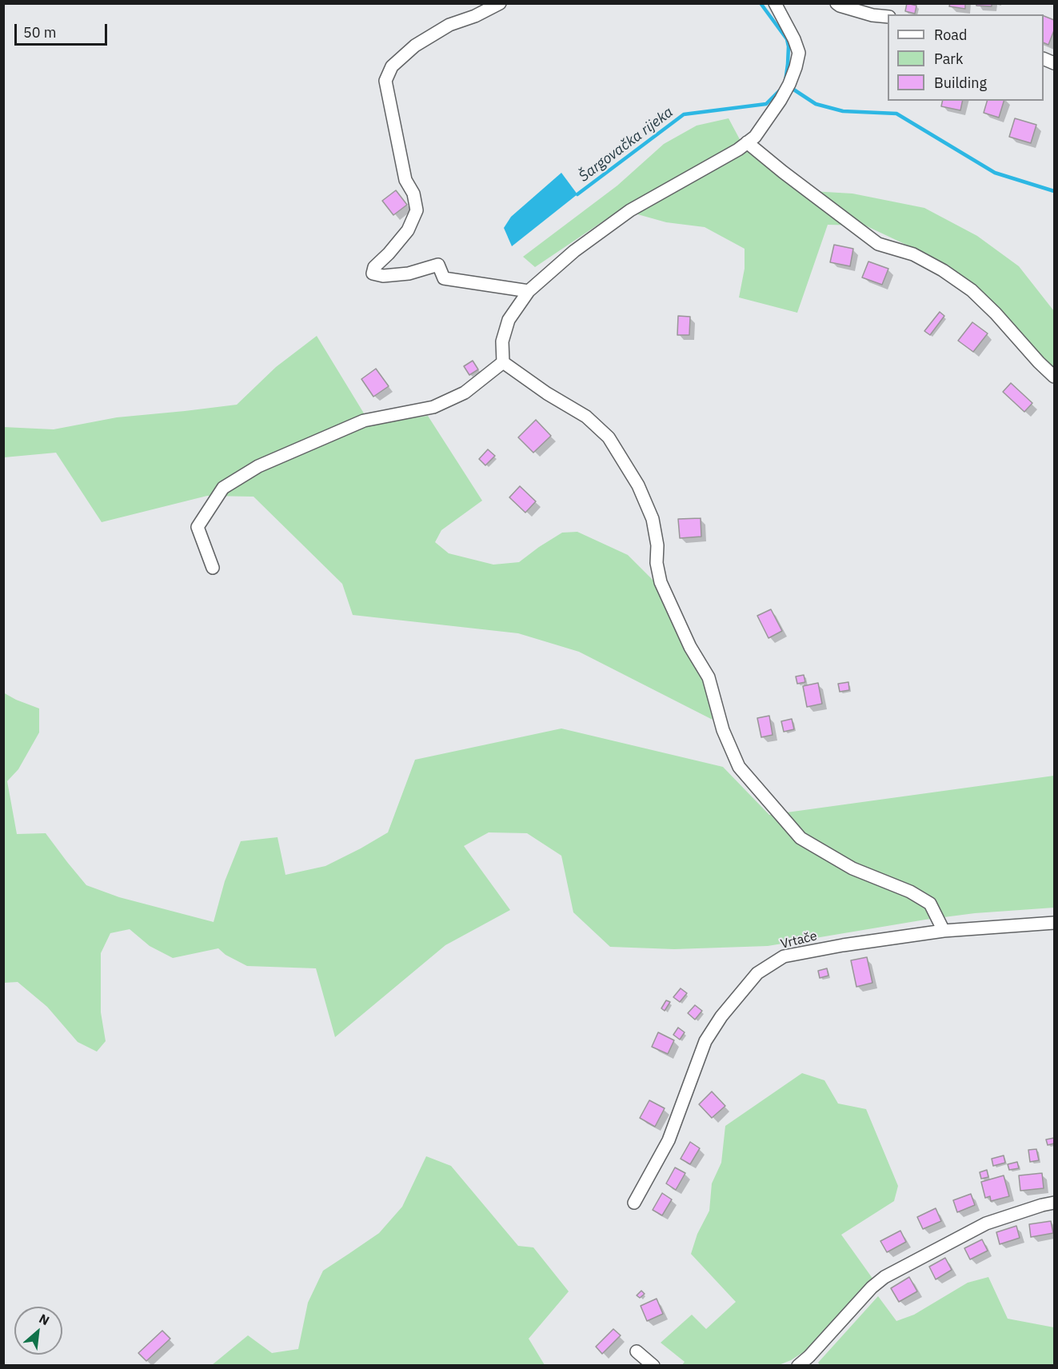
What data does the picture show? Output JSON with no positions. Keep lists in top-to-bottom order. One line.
{"streets":{"street":["Vrtače"]},"water":["Šargovačka rijeka"],"legend":["Road","Park","Building"],"scale_bar":"50 m","north":"top right"}
